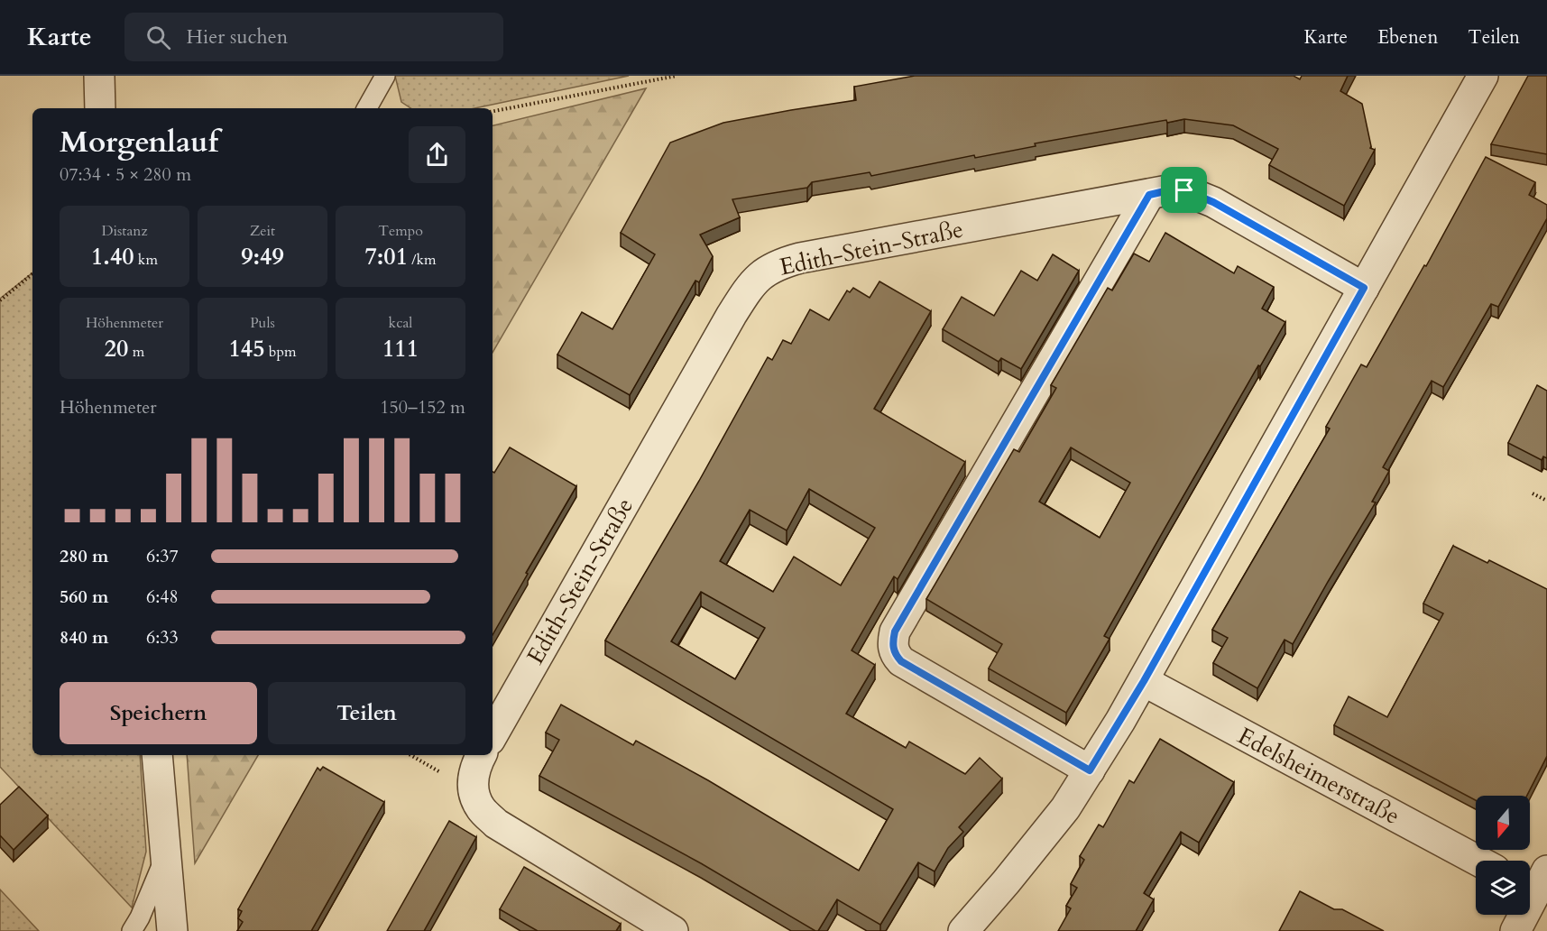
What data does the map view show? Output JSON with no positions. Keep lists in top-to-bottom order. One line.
{"streets":{"street":["Edith-Stein-Straße","Edelsheimerstraße"]},"north":"bottom","page":{"header":"Karte","search":"Hier suchen","nav":["Karte","Ebenen","Teilen"],"heading":["Morgenlauf","07:34 · 5 × 280 m"],"stats":[["Distanz","1.40 km"],["Zeit","9:49"],["Tempo","7:01 /km"],["Höhenmeter","20 m"],["Puls","145 bpm"],["kcal","111"]],"chart":["Höhenmeter","150–152 m"],"list":[{"name":"280 m","note":"6:37"},{"name":"560 m","note":"6:48"},{"name":"840 m","note":"6:33"}],"buttons":["Speichern","Teilen"]}}
